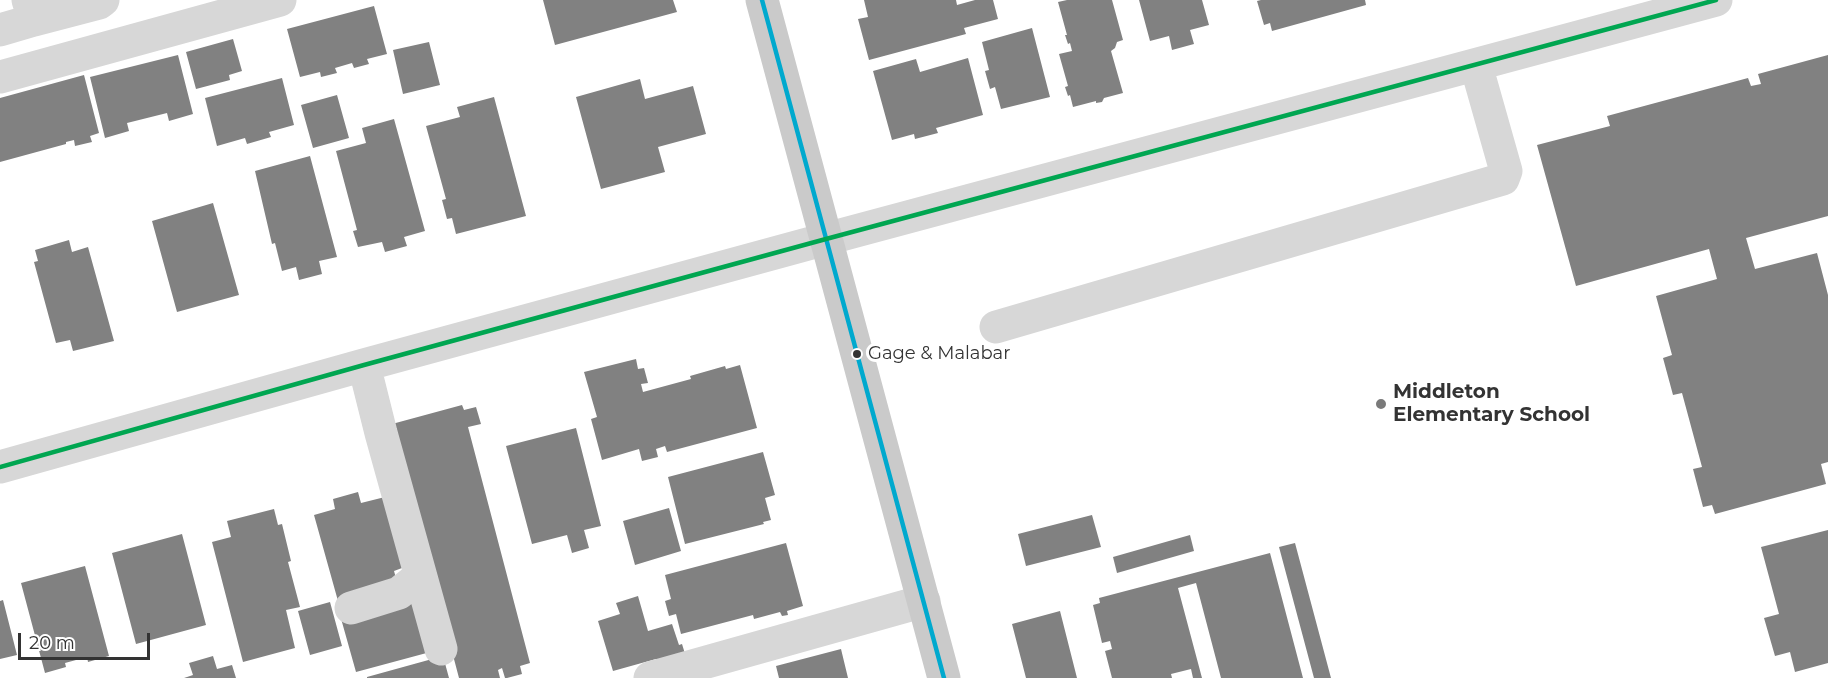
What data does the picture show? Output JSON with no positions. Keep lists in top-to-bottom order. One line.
{"places":["Gage & Malabar","Middleton Elementary School"],"scale_bar":"20 m"}
